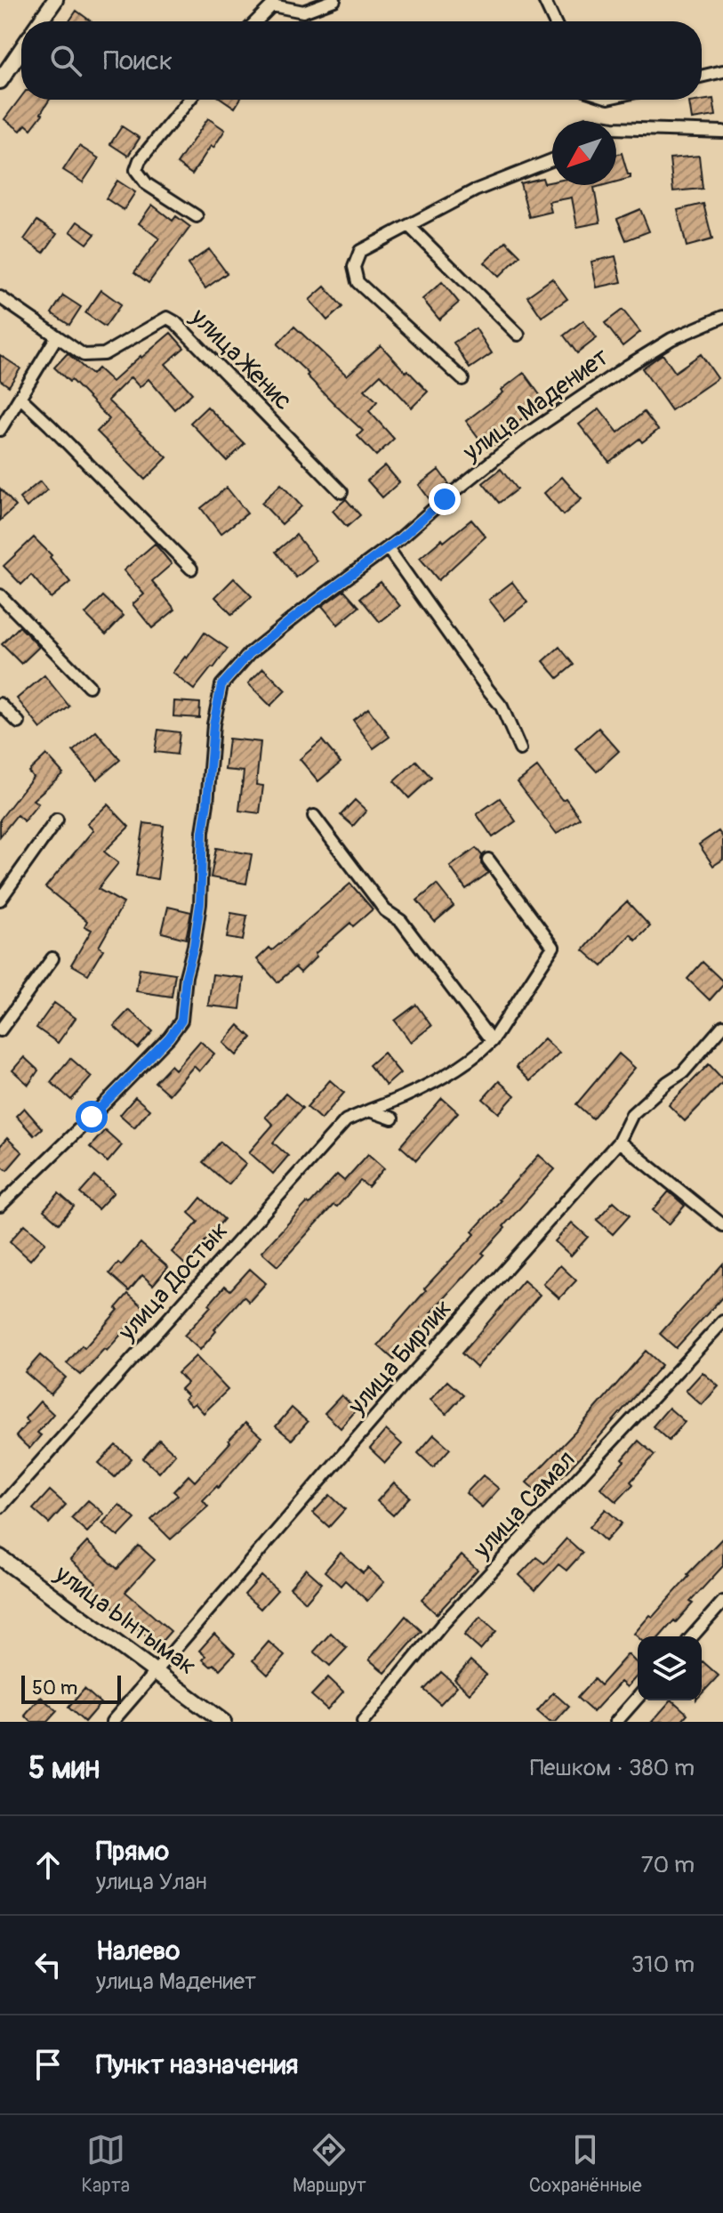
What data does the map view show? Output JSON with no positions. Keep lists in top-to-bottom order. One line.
{"streets":{"street":["улица Женис","улица Мадениет","улица Достык","улица Бирлик","улица Самал","улица Ынтымак"]},"crossings":[["улица Бирлик","улица Ынтымак"]],"scale_bar":"50 m","north":"bottom left","page":{"search":"Поиск","scale":"50 m","heading":["5 мин","Пешком · 380 m"],"list":[["Прямо","улица Улан","70 m"],["Налево","улица Мадениет","310 m"],"Пункт назначения"],"nav":["Карта","Маршрут","Сохранённые"]}}
